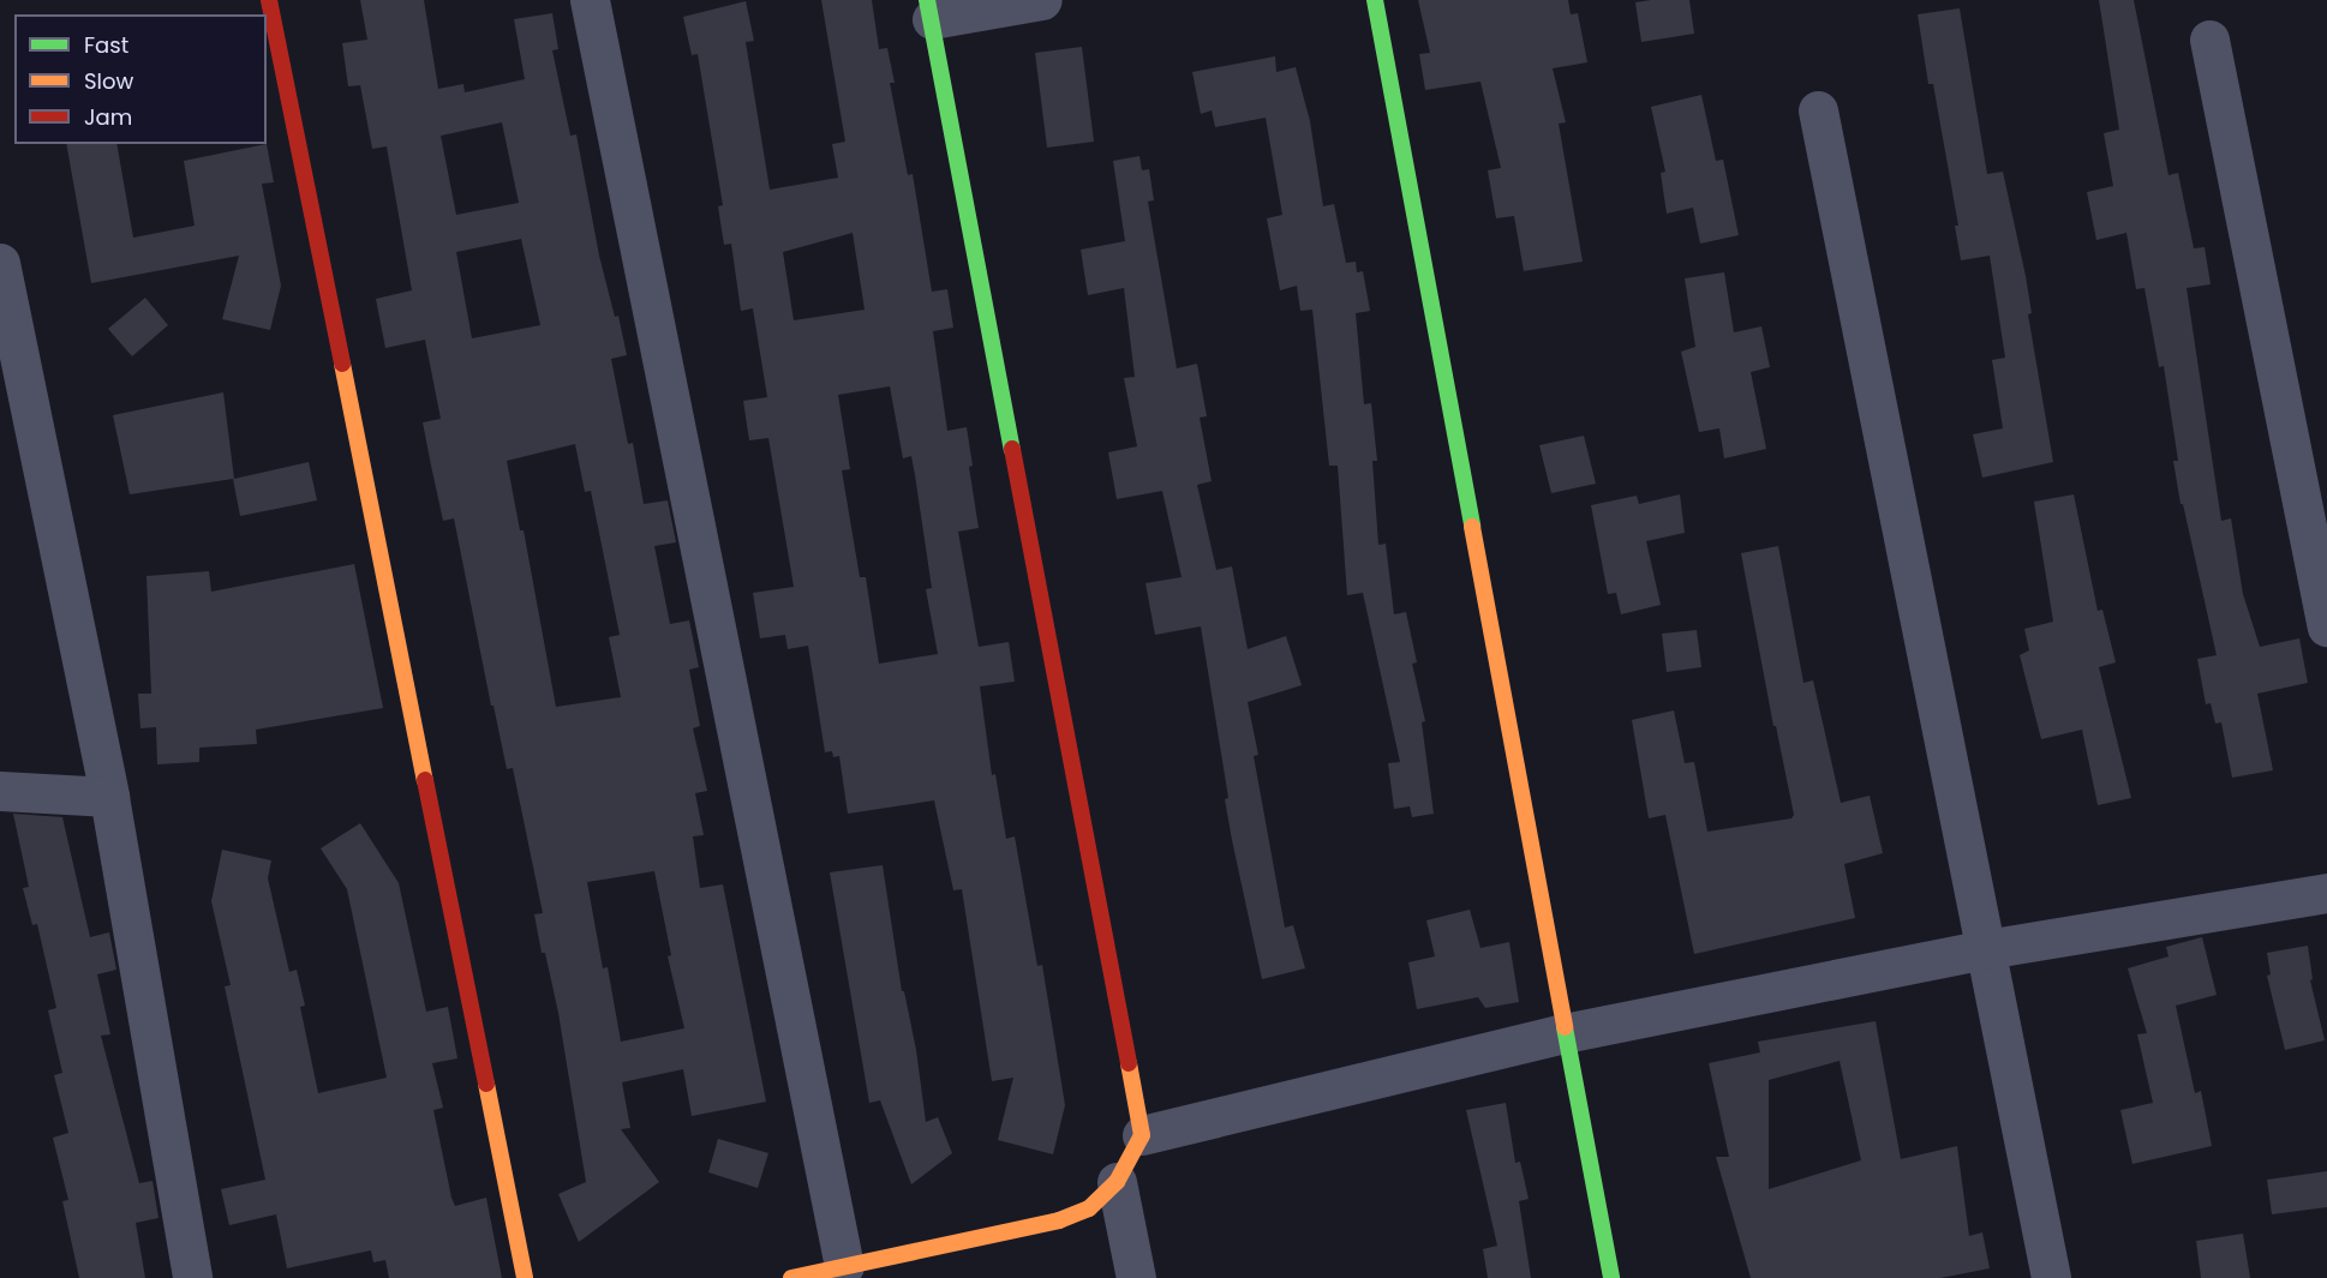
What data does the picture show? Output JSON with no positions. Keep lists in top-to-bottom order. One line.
{"legend":["Fast","Slow","Jam"]}
